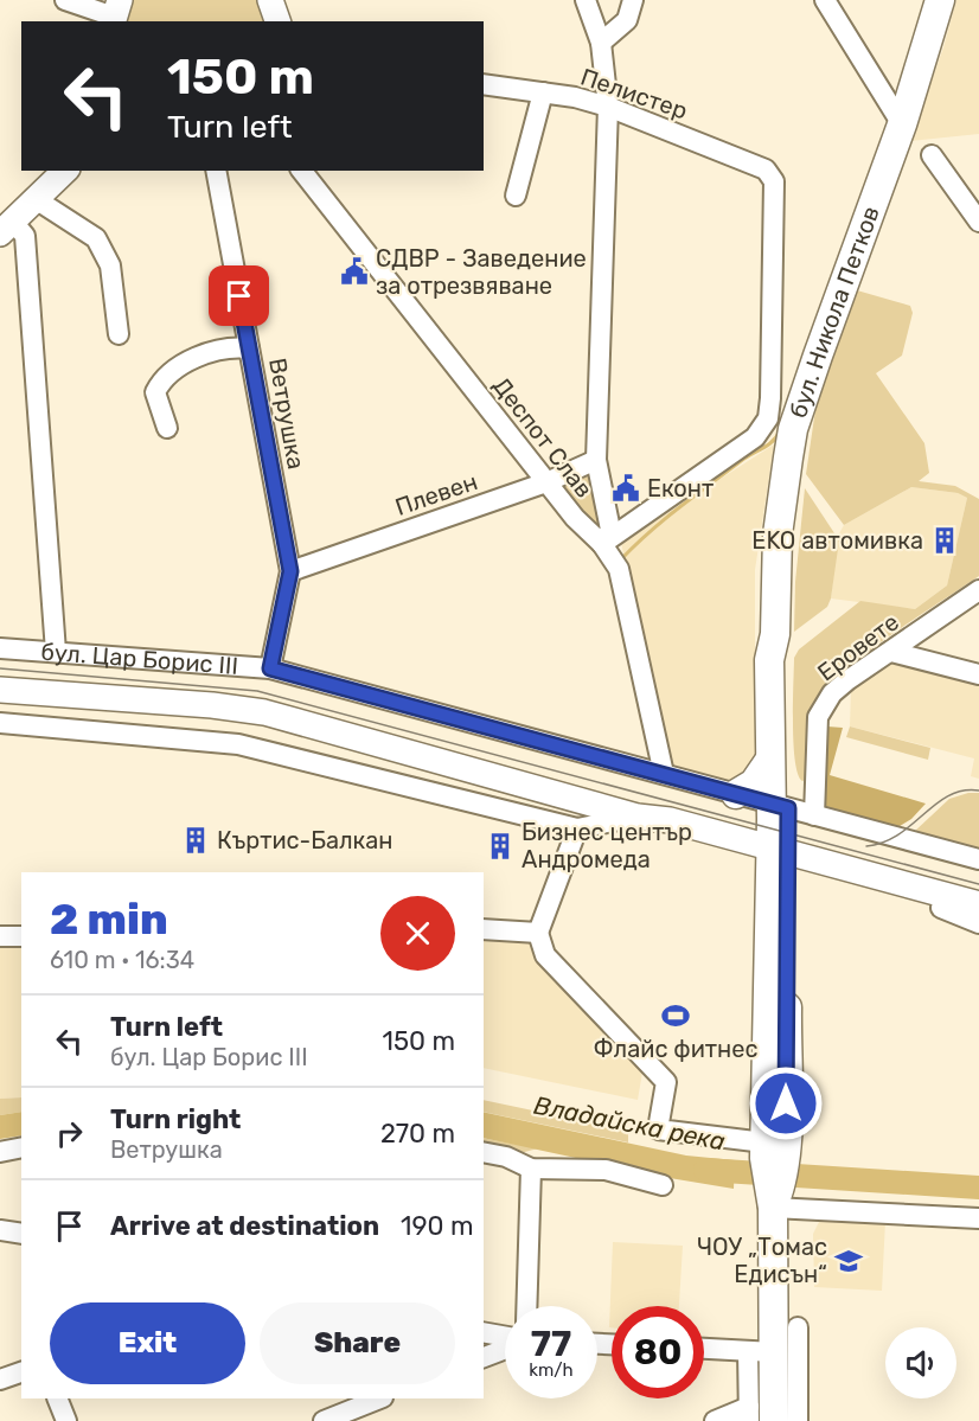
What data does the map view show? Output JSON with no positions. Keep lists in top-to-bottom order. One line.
{"streets":{"highway":["бул. Никола Петков"],"main road":["бул. Цар Борис III"],"street":["Пелистер","Ветрушка","Деспот Слав","Плевен","Еровете"]},"crossings":[["Пелистер","Деспот Слав"],["бул. Никола Петков","Еровете"],["бул. Никола Петков","бул. Цар Борис III"],["Ветрушка","Плевен"],["Ветрушка","бул. Цар Борис III"],["Деспот Слав","Плевен"],["Еровете","бул. Цар Борис III"]],"water":["Владайска река"],"places":{"public building":["СДВР - Заведение за отрезвяване","Еконт"],"building":["EKO автомивка","Къртис-Балкан","Бизнес център Андромеда"],"sports":["Флайс фитнес"],"school or university":["ЧОУ „Томас Едисън“"]},"page":{"turn":["150 m","Turn left"],"heading":["2 min","610 m · 16:34"],"list":[{"name":"Turn left","note":"бул. Цар Борис III","value":"150 m"},{"name":"Turn right","note":"Ветрушка","value":"270 m"},{"name":"Arrive at destination","value":"190 m"}],"buttons":["Exit","Share"],"speed":"77 km/h","limit":"80"}}
